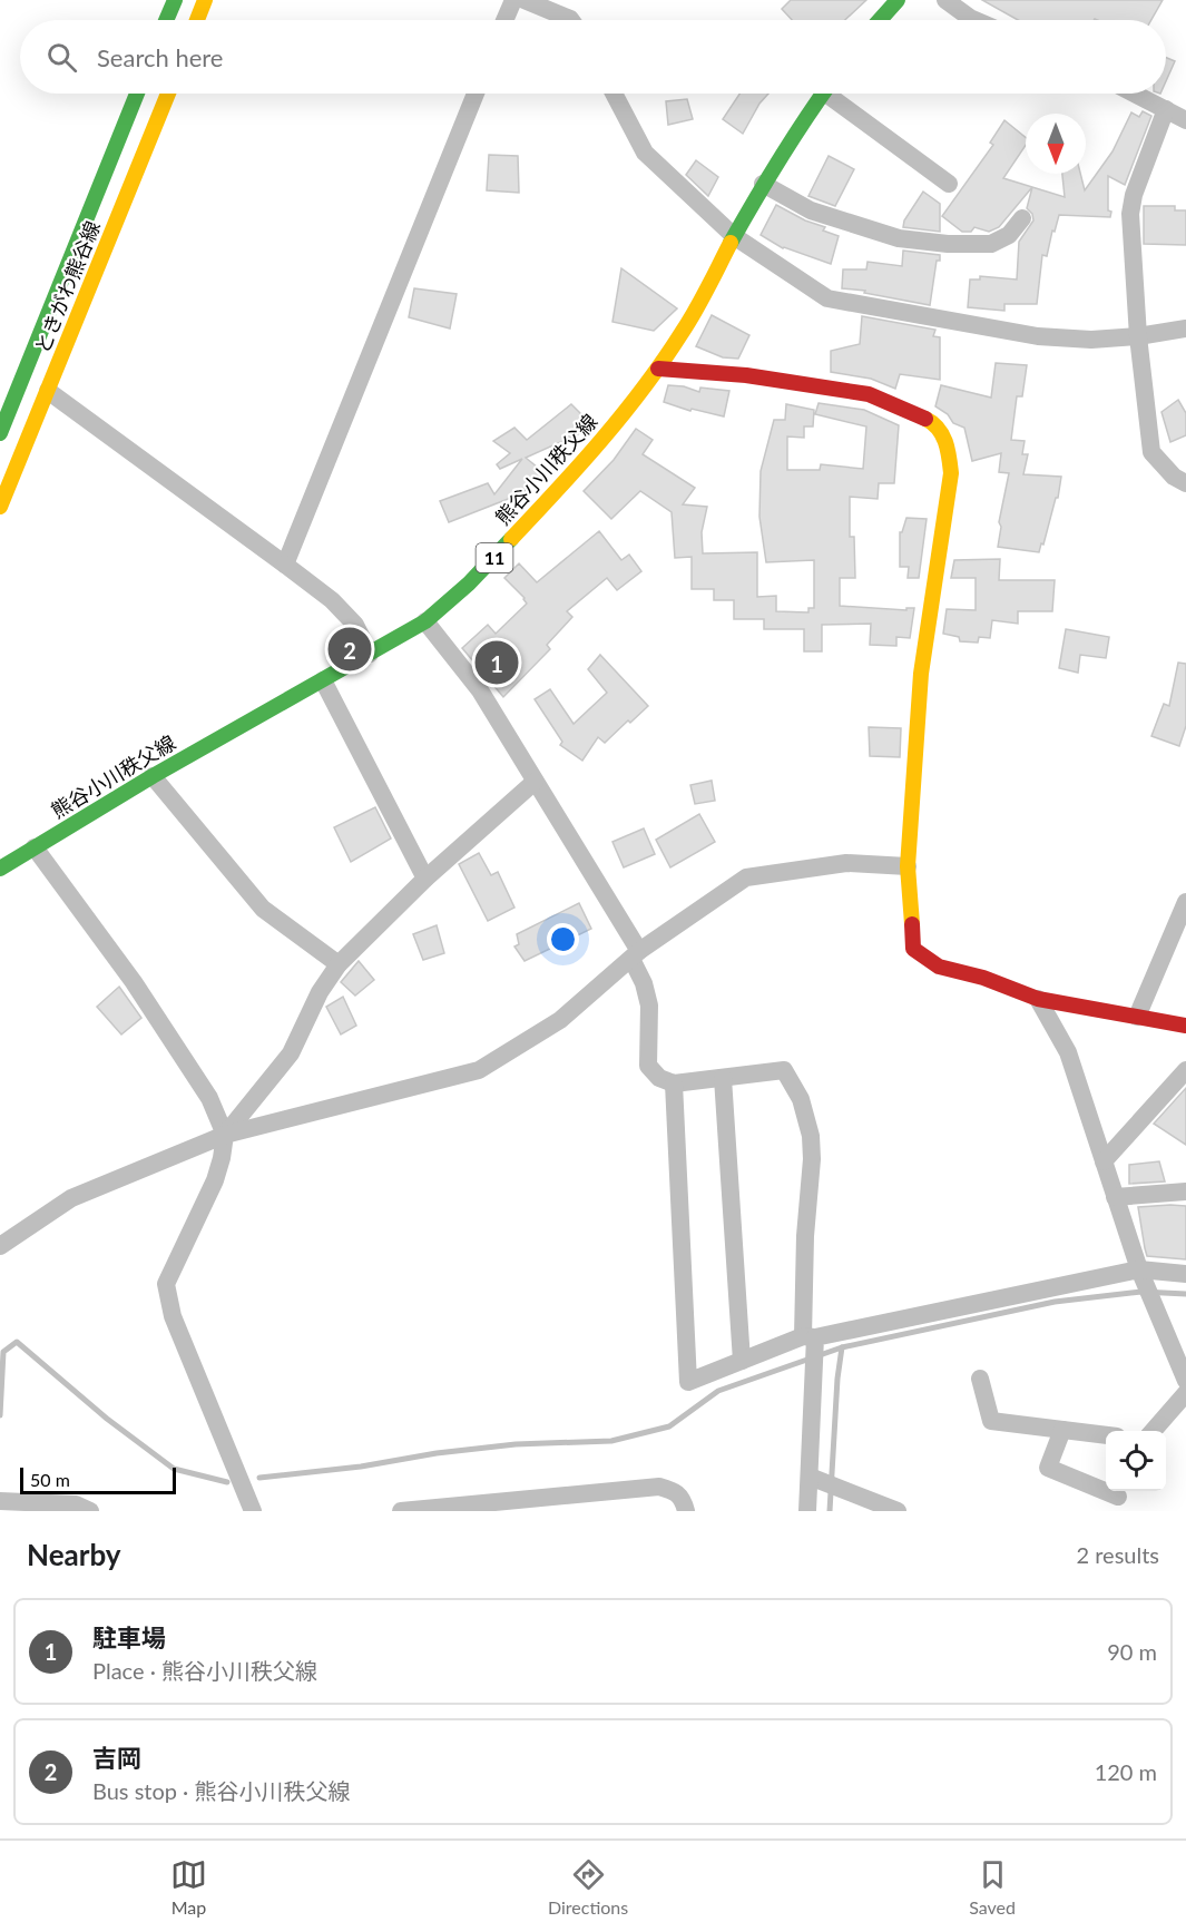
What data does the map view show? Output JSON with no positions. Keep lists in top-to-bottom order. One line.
{"streets":{"main road":["ときがわ熊谷線","熊谷小川秩父線","11"]},"scale_bar":"50 m","north":"bottom","page":{"search":"Search here","pins":["2","1"],"scale":"50 m","heading":["Nearby","2 results"],"list":[{"mark":"1","name":"駐車場","note":"Place · 熊谷小川秩父線","value":"90 m"},{"mark":"2","name":"吉岡","note":"Bus stop · 熊谷小川秩父線","value":"120 m"}],"nav":["Map","Directions","Saved"]}}
